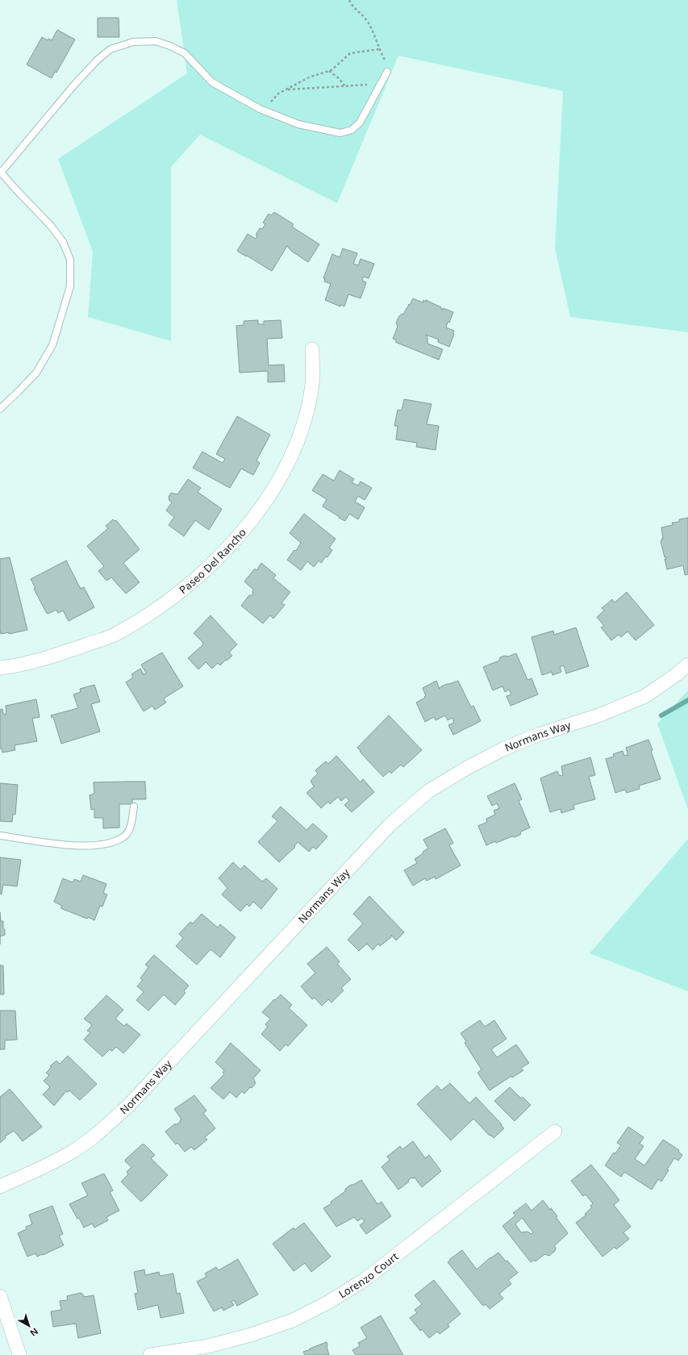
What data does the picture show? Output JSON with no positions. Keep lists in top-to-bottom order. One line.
{"streets":{"street":["Paseo Del Rancho","Normans Way","Lorenzo Court"]},"north":"bottom right"}
